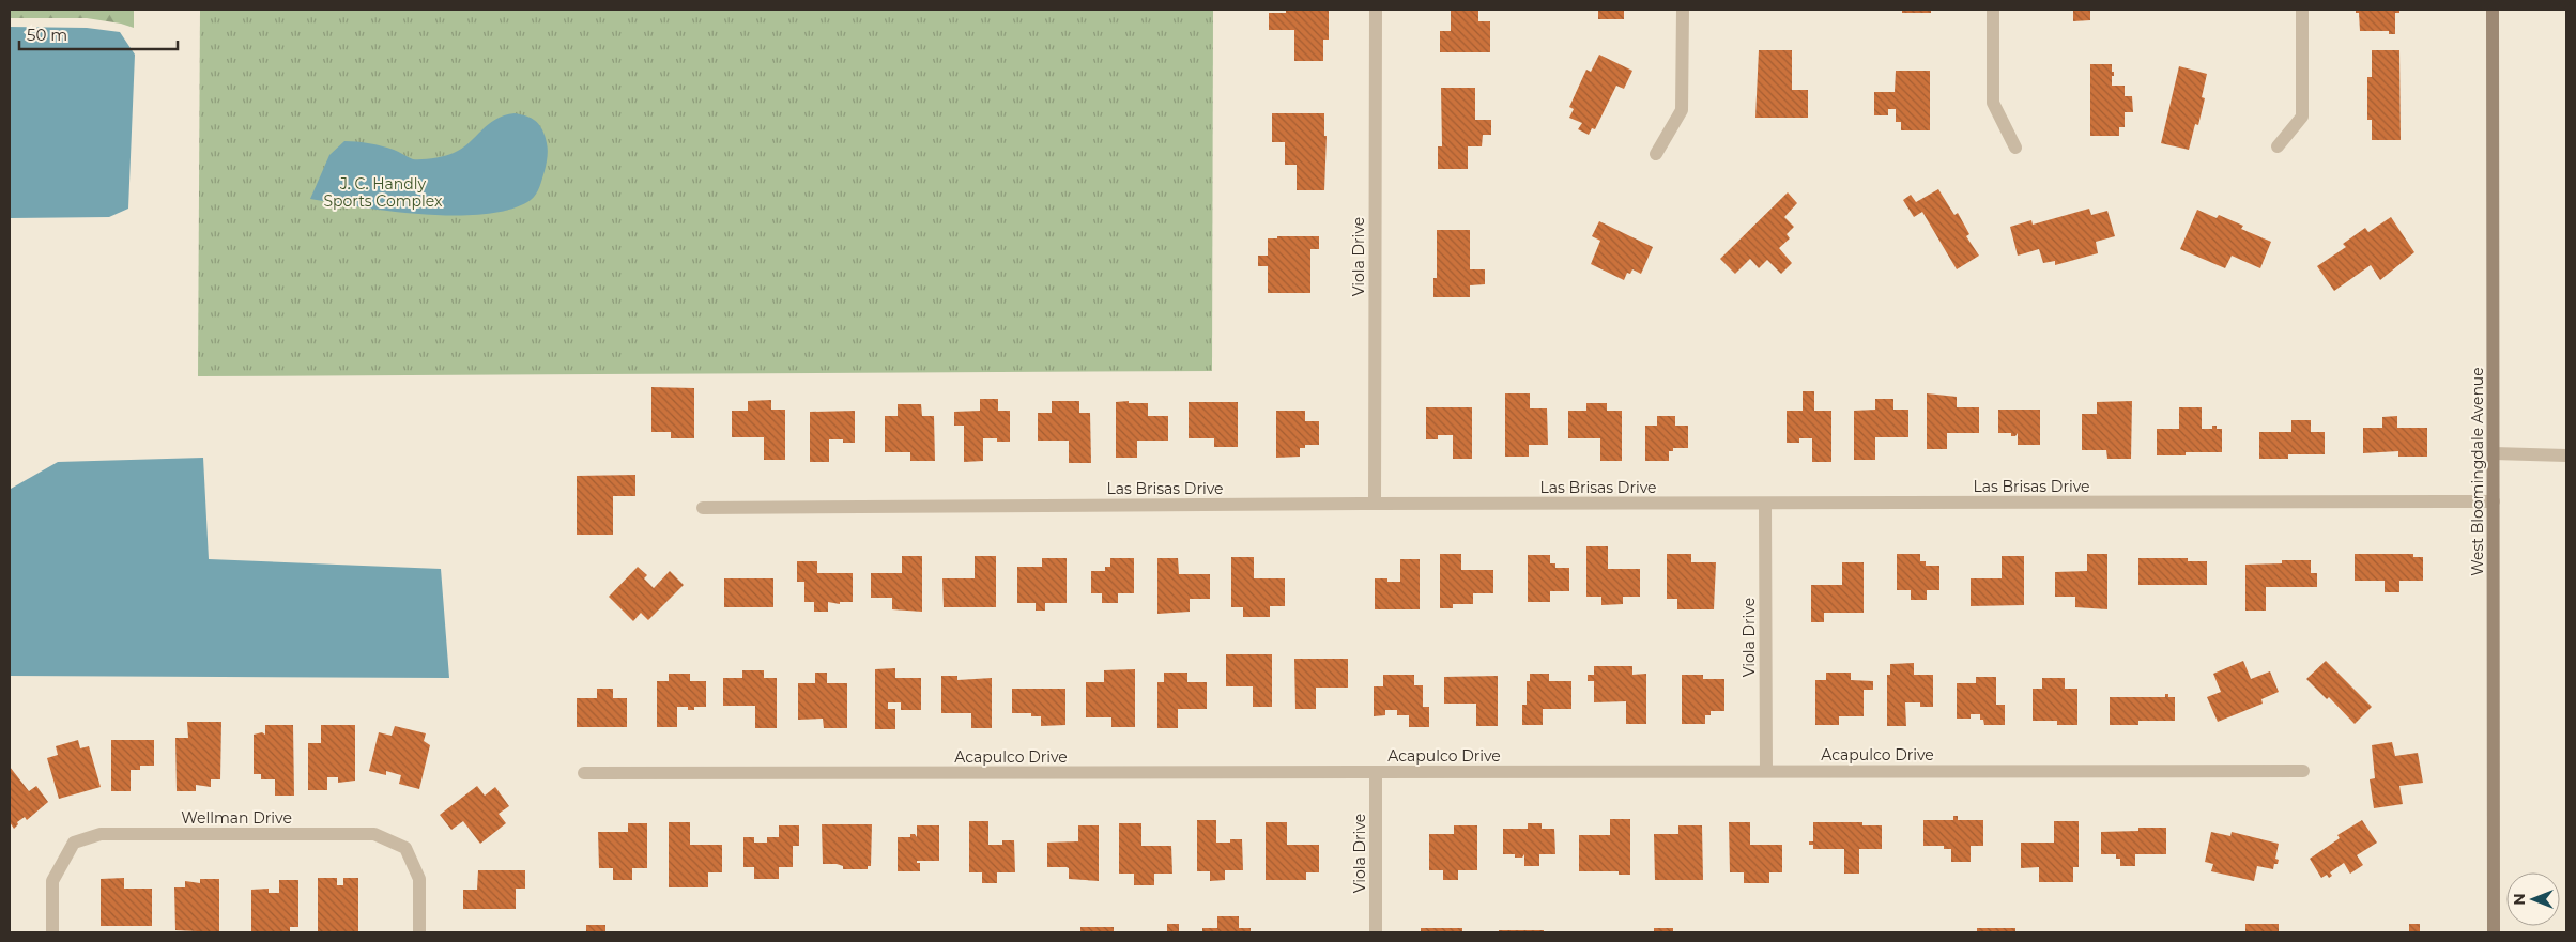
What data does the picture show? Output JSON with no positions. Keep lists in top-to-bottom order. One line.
{"streets":{"main road":["West Bloomingdale Avenue"],"street":["Viola Drive","Las Brisas Drive","Acapulco Drive","Wellman Drive"]},"crossings":[["Viola Drive","Las Brisas Drive"],["Viola Drive","Acapulco Drive"],["West Bloomingdale Avenue","Las Brisas Drive"]],"parks":["J. C. Handly Sports Complex"],"scale_bar":"50 m","north":"left"}
